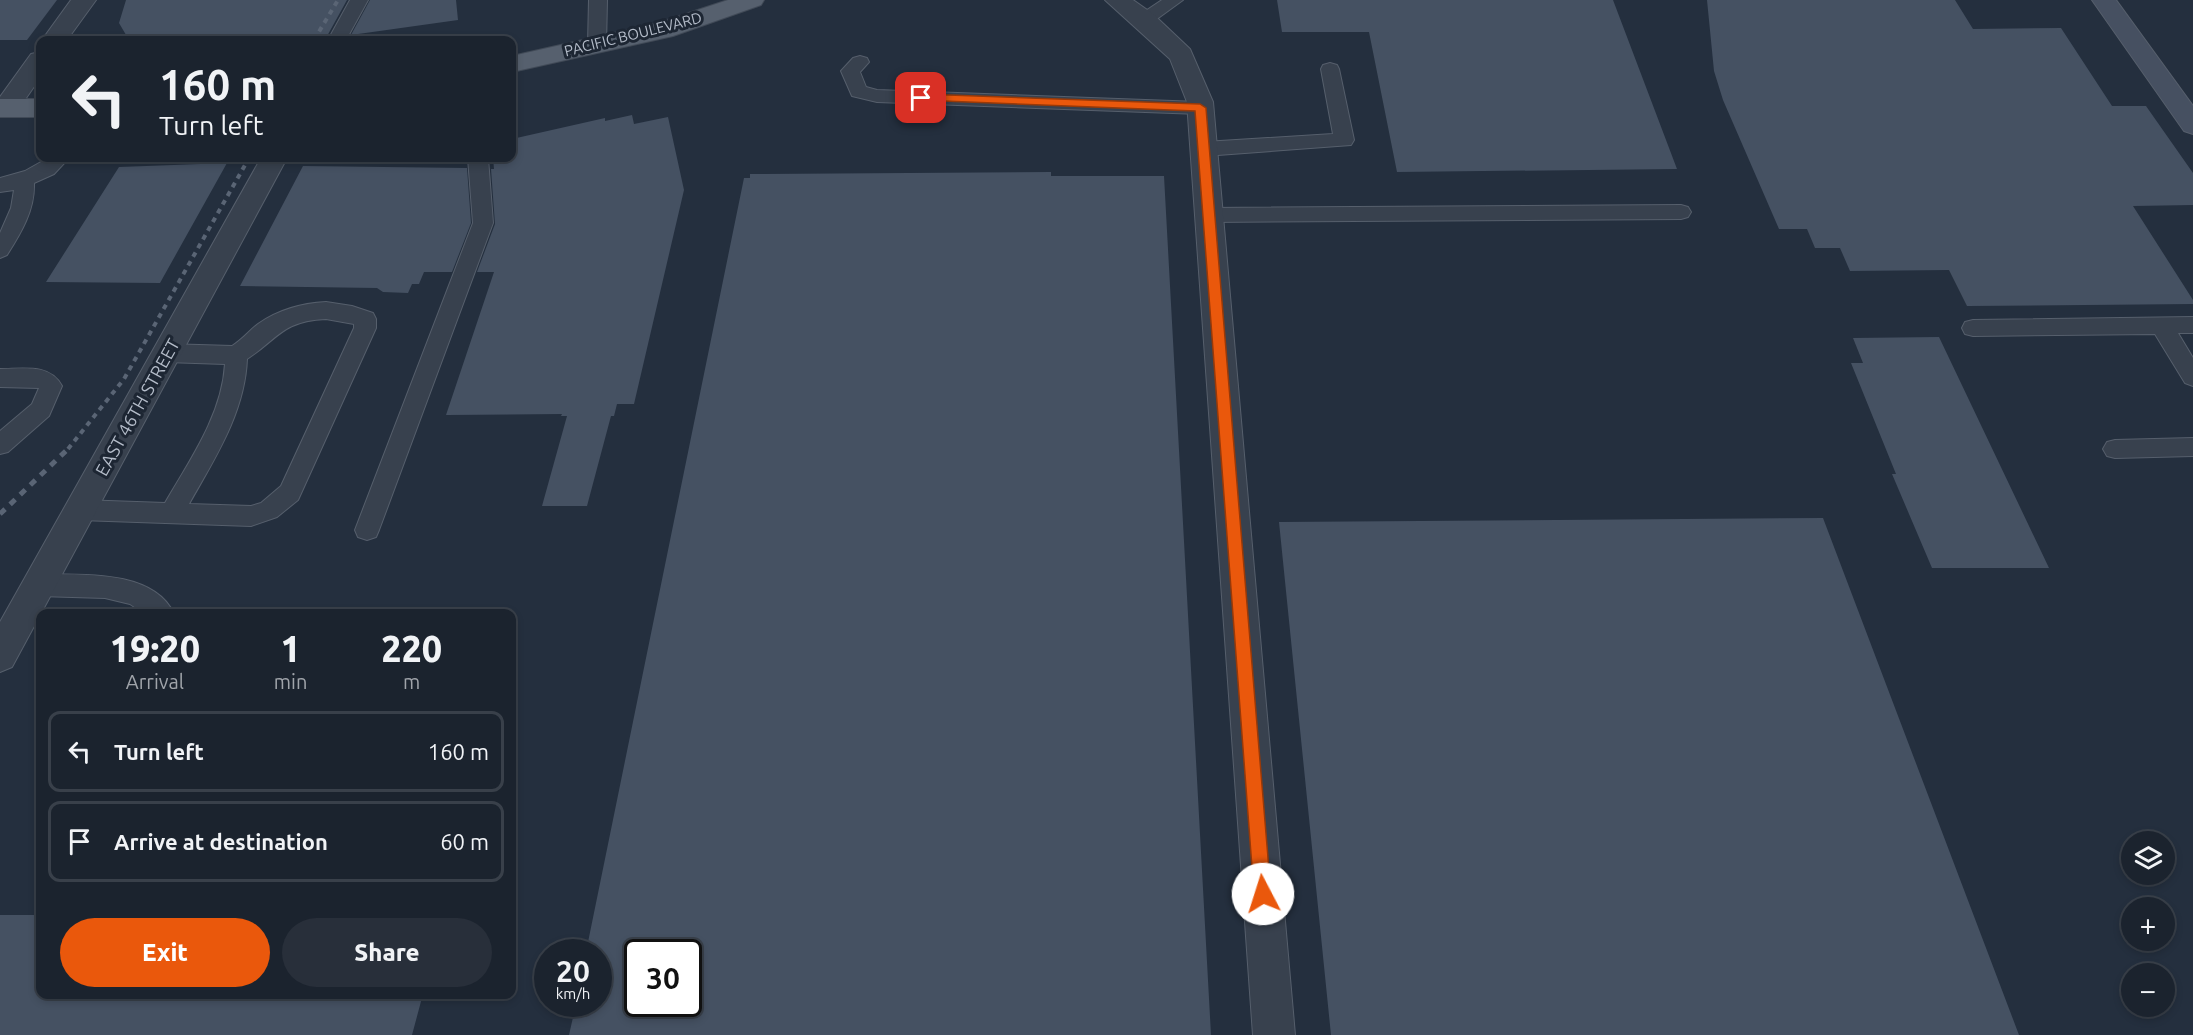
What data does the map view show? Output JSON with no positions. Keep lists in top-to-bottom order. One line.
{"streets":{"main road":["PACIFIC BOULEVARD"],"street":["EAST 46TH STREET"]},"page":{"turn":["160 m","Turn left"],"eta":["19:20","Arrival","1","min","220","m"],"list":[{"name":"Turn left","value":"160 m"},{"name":"Arrive at destination","value":"60 m"}],"map_buttons":["+","−"],"buttons":["Exit","Share"],"speed":"20 km/h","limit":"30"}}
